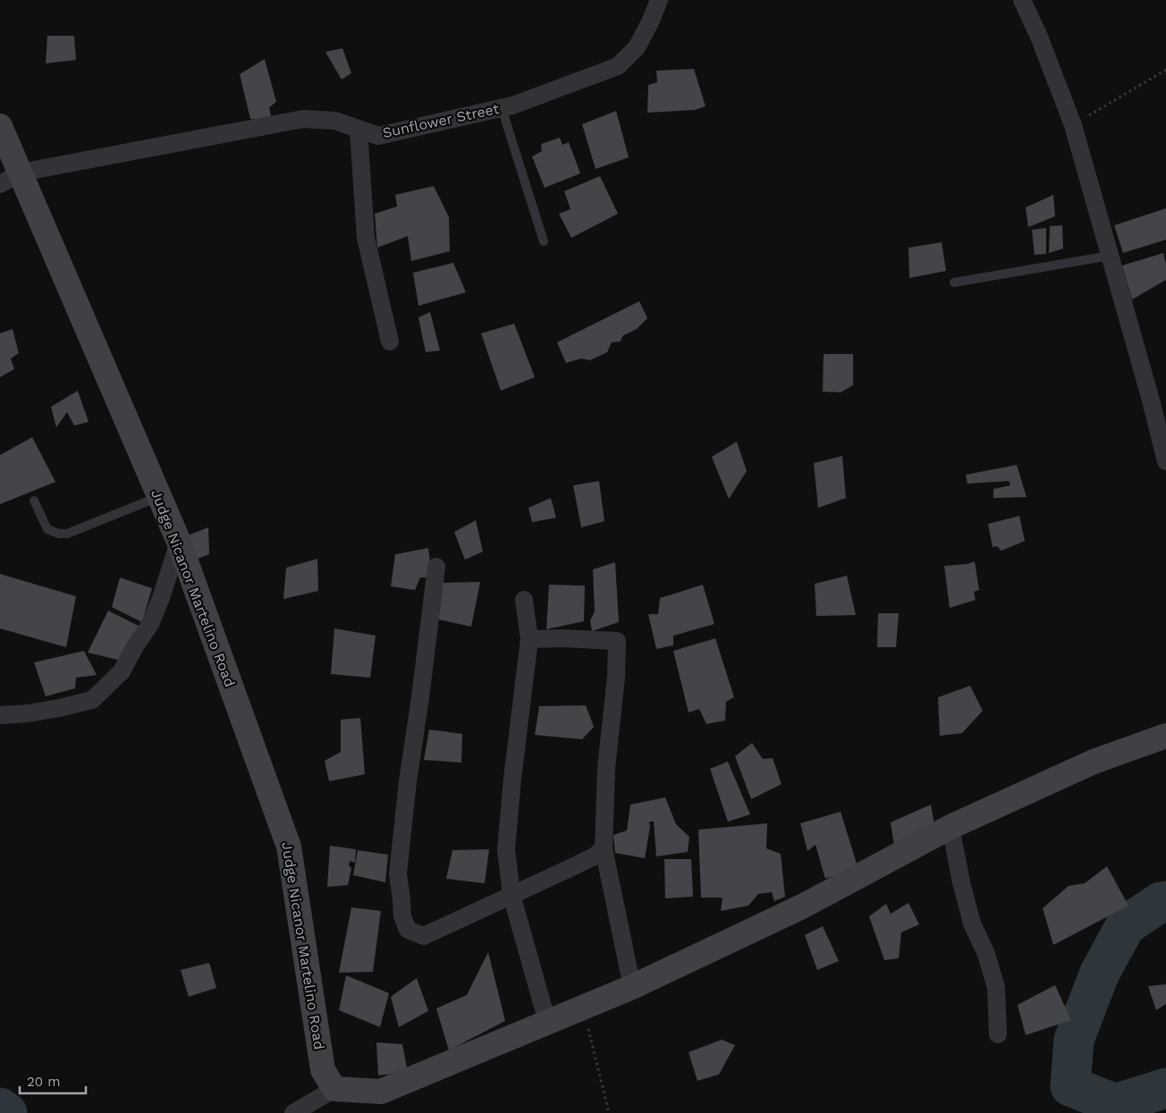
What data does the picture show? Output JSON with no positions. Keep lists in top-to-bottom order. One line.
{"streets":{"street":["Sunflower Street","Judge Nicanor Martelino Road"]},"crossings":[["Sunflower Street","Judge Nicanor Martelino Road"]],"scale_bar":"20 m"}
